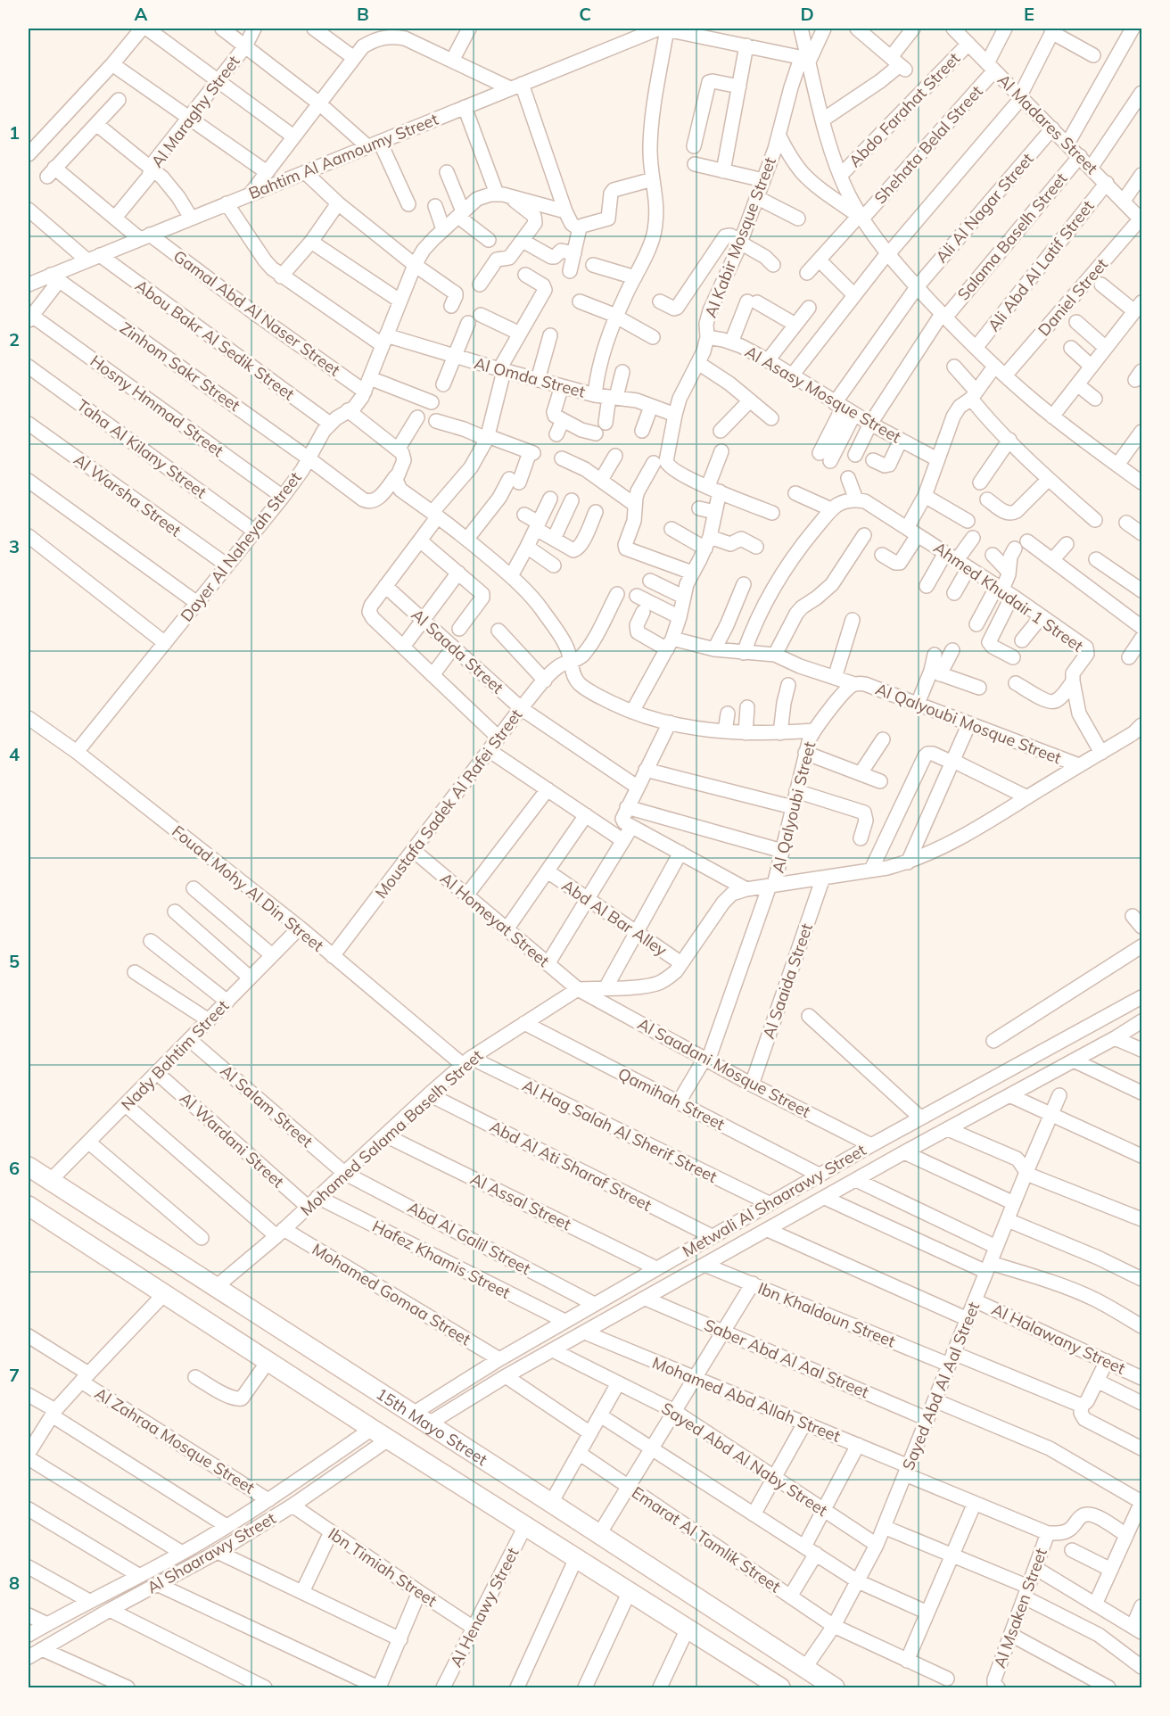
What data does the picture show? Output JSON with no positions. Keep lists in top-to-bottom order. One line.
{"streets":{"main road":["15th Mayo Street"],"street":["Abdo Farahat Street","Al Maraghy Street","Al Madares Street","Shehata Belal Street","Bahtim Al Aamoumy Street","Ali Al Nagar Street","Salama Baselh Street","Al Kabir Mosque Street","Ali Abd Al Latif Street","Daniel Street","Gamal Abd Al Naser Street","Abou Bakr Al Sedik Street","Zinhom Sakr Street","Al Omda Street","Al Asasy Mosque Street","Hosny Hmmad Street","Taha Al Kilany Street","Al Warsha Street","Dayer Al Naheyah Street","Ahmed Khudair 1 Street","Al Saada Street","Al Qalyoubi Mosque Street","Moustafa Sadek Al Rafei Street","Al Qalyoubi Street","Fouad Mohy Al Din Street","Abd Al Bar Alley","Al Homeyat Street","Al Saaida Street","Nady Bahtim Street","Al Saadani Mosque Street","Qamihah Street","Al Salam Street","Al Hag Salah Al Sherif Street","Mohamed Salama Baselh Street","Al Wardani Street","Abd Al Ati Sharaf Street","Metwali Al Shaarawy Street","Al Assal Street","Abd Al Galil Street","Hafez Khamis Street","Mohamed Gomaa Street","Ibn Khaldoun Street","Al Halawany Street","Saber Abd Al Aal Street","Sayed Abd Al Aal Street","Mohamed Abd Allah Street","Al Zahraa Mosque Street","Sayed Abd Al Naby Street","Emarat Al Tamlik Street","Al Shaarawy Street","Ibn Timiah Street","Al Henawy Street","Al Msaken Street"]},"crossings":[["Abdo Farahat Street","Al Madares Street"],["Al Maraghy Street","Gamal Abd Al Naser Street"],["Al Madares Street","Shehata Belal Street"],["Al Madares Street","Ali Al Nagar Street"],["Al Madares Street","Salama Baselh Street"],["Al Madares Street","Ali Abd Al Latif Street"],["Al Madares Street","Daniel Street"],["Bahtim Al Aamoumy Street","Gamal Abd Al Naser Street"],["Bahtim Al Aamoumy Street","Abou Bakr Al Sedik Street"],["Bahtim Al Aamoumy Street","Zinhom Sakr Street"],["Bahtim Al Aamoumy Street","Al Omda Street"],["Ali Al Nagar Street","Al Asasy Mosque Street"],["Salama Baselh Street","Al Asasy Mosque Street"],["Al Kabir Mosque Street","Al Omda Street"],["Al Kabir Mosque Street","Al Asasy Mosque Street"],["Daniel Street","Al Asasy Mosque Street"],["Daniel Street","Ahmed Khudair 1 Street"],["Gamal Abd Al Naser Street","Dayer Al Naheyah Street"],["Abou Bakr Al Sedik Street","Dayer Al Naheyah Street"],["Zinhom Sakr Street","Dayer Al Naheyah Street"],["Al Omda Street","Dayer Al Naheyah Street"],["Hosny Hmmad Street","Dayer Al Naheyah Street"],["Taha Al Kilany Street","Dayer Al Naheyah Street"],["Al Warsha Street","Dayer Al Naheyah Street"],["Dayer Al Naheyah Street","Fouad Mohy Al Din Street"],["Al Saada Street","Moustafa Sadek Al Rafei Street"],["Al Qalyoubi Mosque Street","Al Qalyoubi Street"],["Moustafa Sadek Al Rafei Street","Fouad Mohy Al Din Street"],["Moustafa Sadek Al Rafei Street","Al Homeyat Street"],["Al Qalyoubi Street","Al Saadani Mosque Street"],["Al Qalyoubi Street","Qamihah Street"],["Fouad Mohy Al Din Street","Nady Bahtim Street"],["Fouad Mohy Al Din Street","Al Hag Salah Al Sherif Street"],["Fouad Mohy Al Din Street","Mohamed Salama Baselh Street"],["Al Homeyat Street","Al Saadani Mosque Street"],["Al Homeyat Street","Mohamed Salama Baselh Street"],["Al Saaida Street","Al Saadani Mosque Street"],["Nady Bahtim Street","Al Salam Street"],["Nady Bahtim Street","Al Wardani Street"],["Nady Bahtim Street","Mohamed Gomaa Street"],["Nady Bahtim Street","15th Mayo Street"],["Al Saadani Mosque Street","Mohamed Salama Baselh Street"],["Al Saadani Mosque Street","Metwali Al Shaarawy Street"],["Qamihah Street","Mohamed Salama Baselh Street"],["Qamihah Street","Metwali Al Shaarawy Street"],["Al Salam Street","Mohamed Salama Baselh Street"],["Al Salam Street","Abd Al Galil Street"],["Al Hag Salah Al Sherif Street","Mohamed Salama Baselh Street"],["Al Hag Salah Al Sherif Street","Metwali Al Shaarawy Street"],["Mohamed Salama Baselh Street","Al Wardani Street"],["Mohamed Salama Baselh Street","Abd Al Ati Sharaf Street"],["Mohamed Salama Baselh Street","Al Assal Street"],["Mohamed Salama Baselh Street","Abd Al Galil Street"],["Mohamed Salama Baselh Street","Hafez Khamis Street"],["Mohamed Salama Baselh Street","Mohamed Gomaa Street"],["Mohamed Salama Baselh Street","15th Mayo Street"],["Al Wardani Street","Hafez Khamis Street"],["Abd Al Ati Sharaf Street","Metwali Al Shaarawy Street"],["Metwali Al Shaarawy Street","Al Assal Street"],["Metwali Al Shaarawy Street","Abd Al Galil Street"],["Metwali Al Shaarawy Street","Hafez Khamis Street"],["Metwali Al Shaarawy Street","Mohamed Gomaa Street"],["Metwali Al Shaarawy Street","Ibn Khaldoun Street"],["Metwali Al Shaarawy Street","Saber Abd Al Aal Street"],["Metwali Al Shaarawy Street","Mohamed Abd Allah Street"],["Metwali Al Shaarawy Street","15th Mayo Street"],["Metwali Al Shaarawy Street","Sayed Abd Al Naby Street"],["Ibn Khaldoun Street","Sayed Abd Al Aal Street"],["Al Halawany Street","Sayed Abd Al Aal Street"],["Saber Abd Al Aal Street","Sayed Abd Al Aal Street"],["Sayed Abd Al Aal Street","Mohamed Abd Allah Street"],["Sayed Abd Al Aal Street","15th Mayo Street"],["Sayed Abd Al Aal Street","Sayed Abd Al Naby Street"],["Sayed Abd Al Aal Street","Emarat Al Tamlik Street"],["Mohamed Abd Allah Street","Al Msaken Street"],["Al Zahraa Mosque Street","Al Shaarawy Street"],["Al Shaarawy Street","Ibn Timiah Street"],["Ibn Timiah Street","Al Henawy Street"]],"grid":{"columns":["A","B","C","D","E"],"rows":["1","2","3","4","5","6","7","8"]}}
